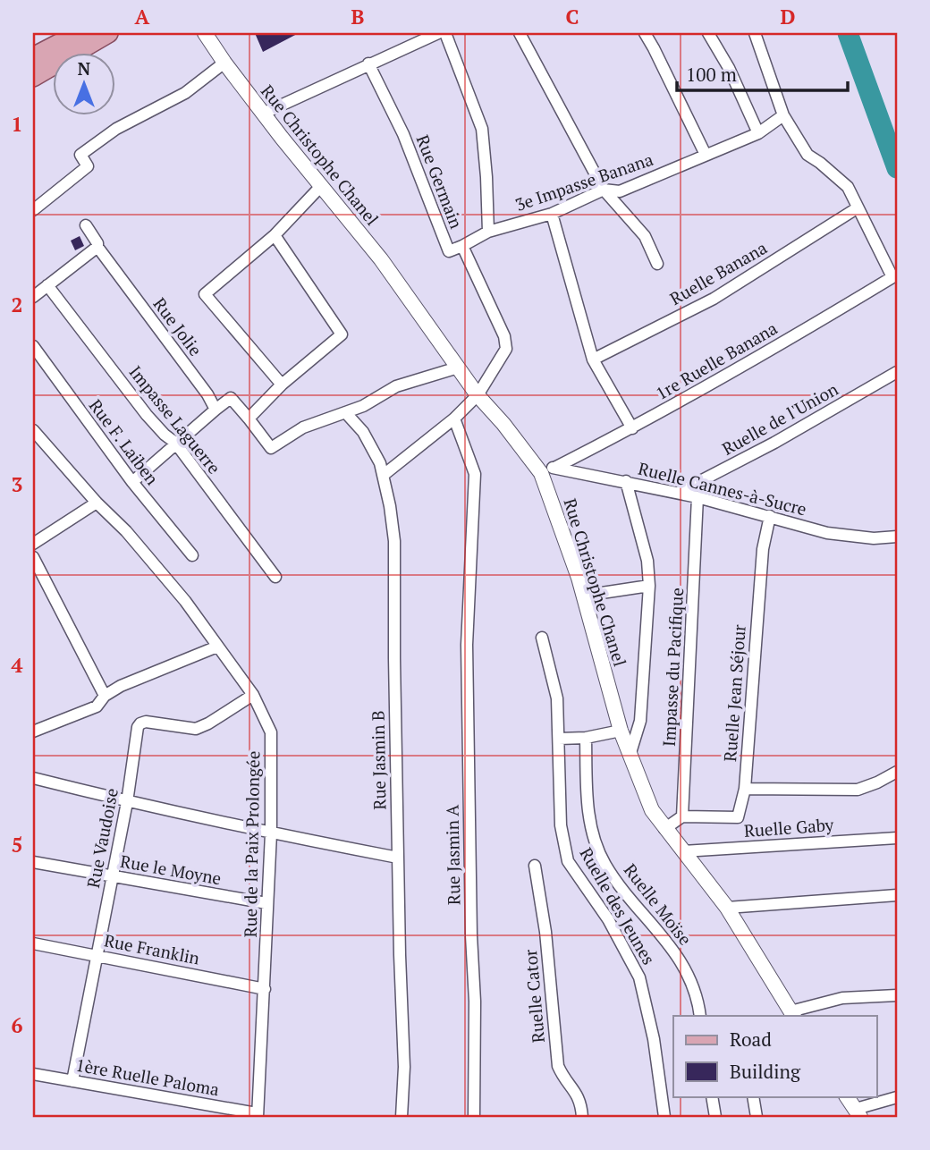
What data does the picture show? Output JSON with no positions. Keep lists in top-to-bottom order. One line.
{"streets":{"street":["Rue Christophe Chanel","Rue Germain","3e Impasse Banana","Ruelle Banana","Rue Jolie","1re Ruelle Banana","Ruelle de l'Union","Impasse Laguerre","Rue F. Laiben","Ruelle Cannes-à-Sucre","Impasse du Pacifique","Ruelle Jean Séjour","Rue Jasmin B","Ruelle Gaby","Rue Vaudoise","Rue de la Paix Prolongée","Rue Jasmin A","Rue le Moyne","Ruelle Moïse","Ruelle des Jeunes","Rue Franklin","Ruelle Cator","1ère Ruelle Paloma"]},"crossings":[["Rue Christophe Chanel","Rue Germain"],["Rue Christophe Chanel","1re Ruelle Banana"],["Rue Christophe Chanel","Ruelle Cannes-à-Sucre"],["Rue Christophe Chanel","Ruelle Gaby"],["Rue Germain","3e Impasse Banana"],["Ruelle Banana","1re Ruelle Banana"],["1re Ruelle Banana","Ruelle Cannes-à-Sucre"],["Ruelle de l'Union","Ruelle Cannes-à-Sucre"],["Ruelle Cannes-à-Sucre","Impasse du Pacifique"],["Ruelle Cannes-à-Sucre","Ruelle Jean Séjour"],["Impasse du Pacifique","Ruelle Jean Séjour"],["Rue Vaudoise","Rue de la Paix Prolongée"],["Rue Vaudoise","Rue le Moyne"],["Rue Vaudoise","Rue Franklin"],["Rue Vaudoise","1ère Ruelle Paloma"],["Rue de la Paix Prolongée","Rue le Moyne"],["Rue de la Paix Prolongée","Rue Franklin"],["Rue de la Paix Prolongée","1ère Ruelle Paloma"]],"legend":["Road","Building"],"scale_bar":"100 m","north":"top","grid":{"columns":["A","B","C","D"],"rows":["1","2","3","4","5","6"]}}
